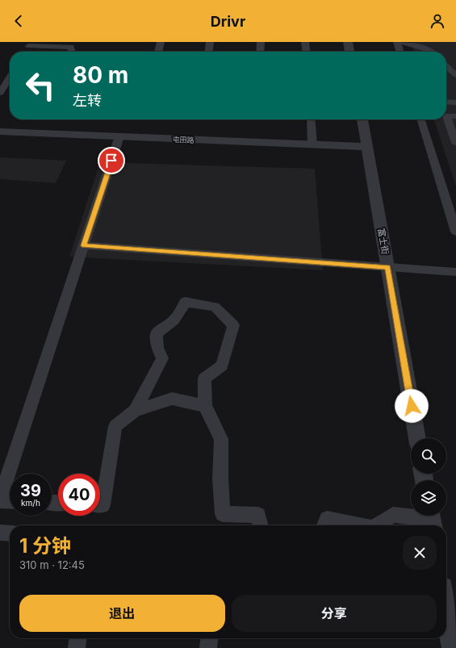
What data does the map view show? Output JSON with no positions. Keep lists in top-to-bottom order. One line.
{"streets":{"street":["屯田路","富士街"]},"crossings":[["屯田路","富士街"]],"page":{"header":"Drivr","turn":["80 m","左转"],"speed":"39 km/h","limit":"40","heading":["1 分钟","310 m · 12:45"],"buttons":["退出","分享"]}}
